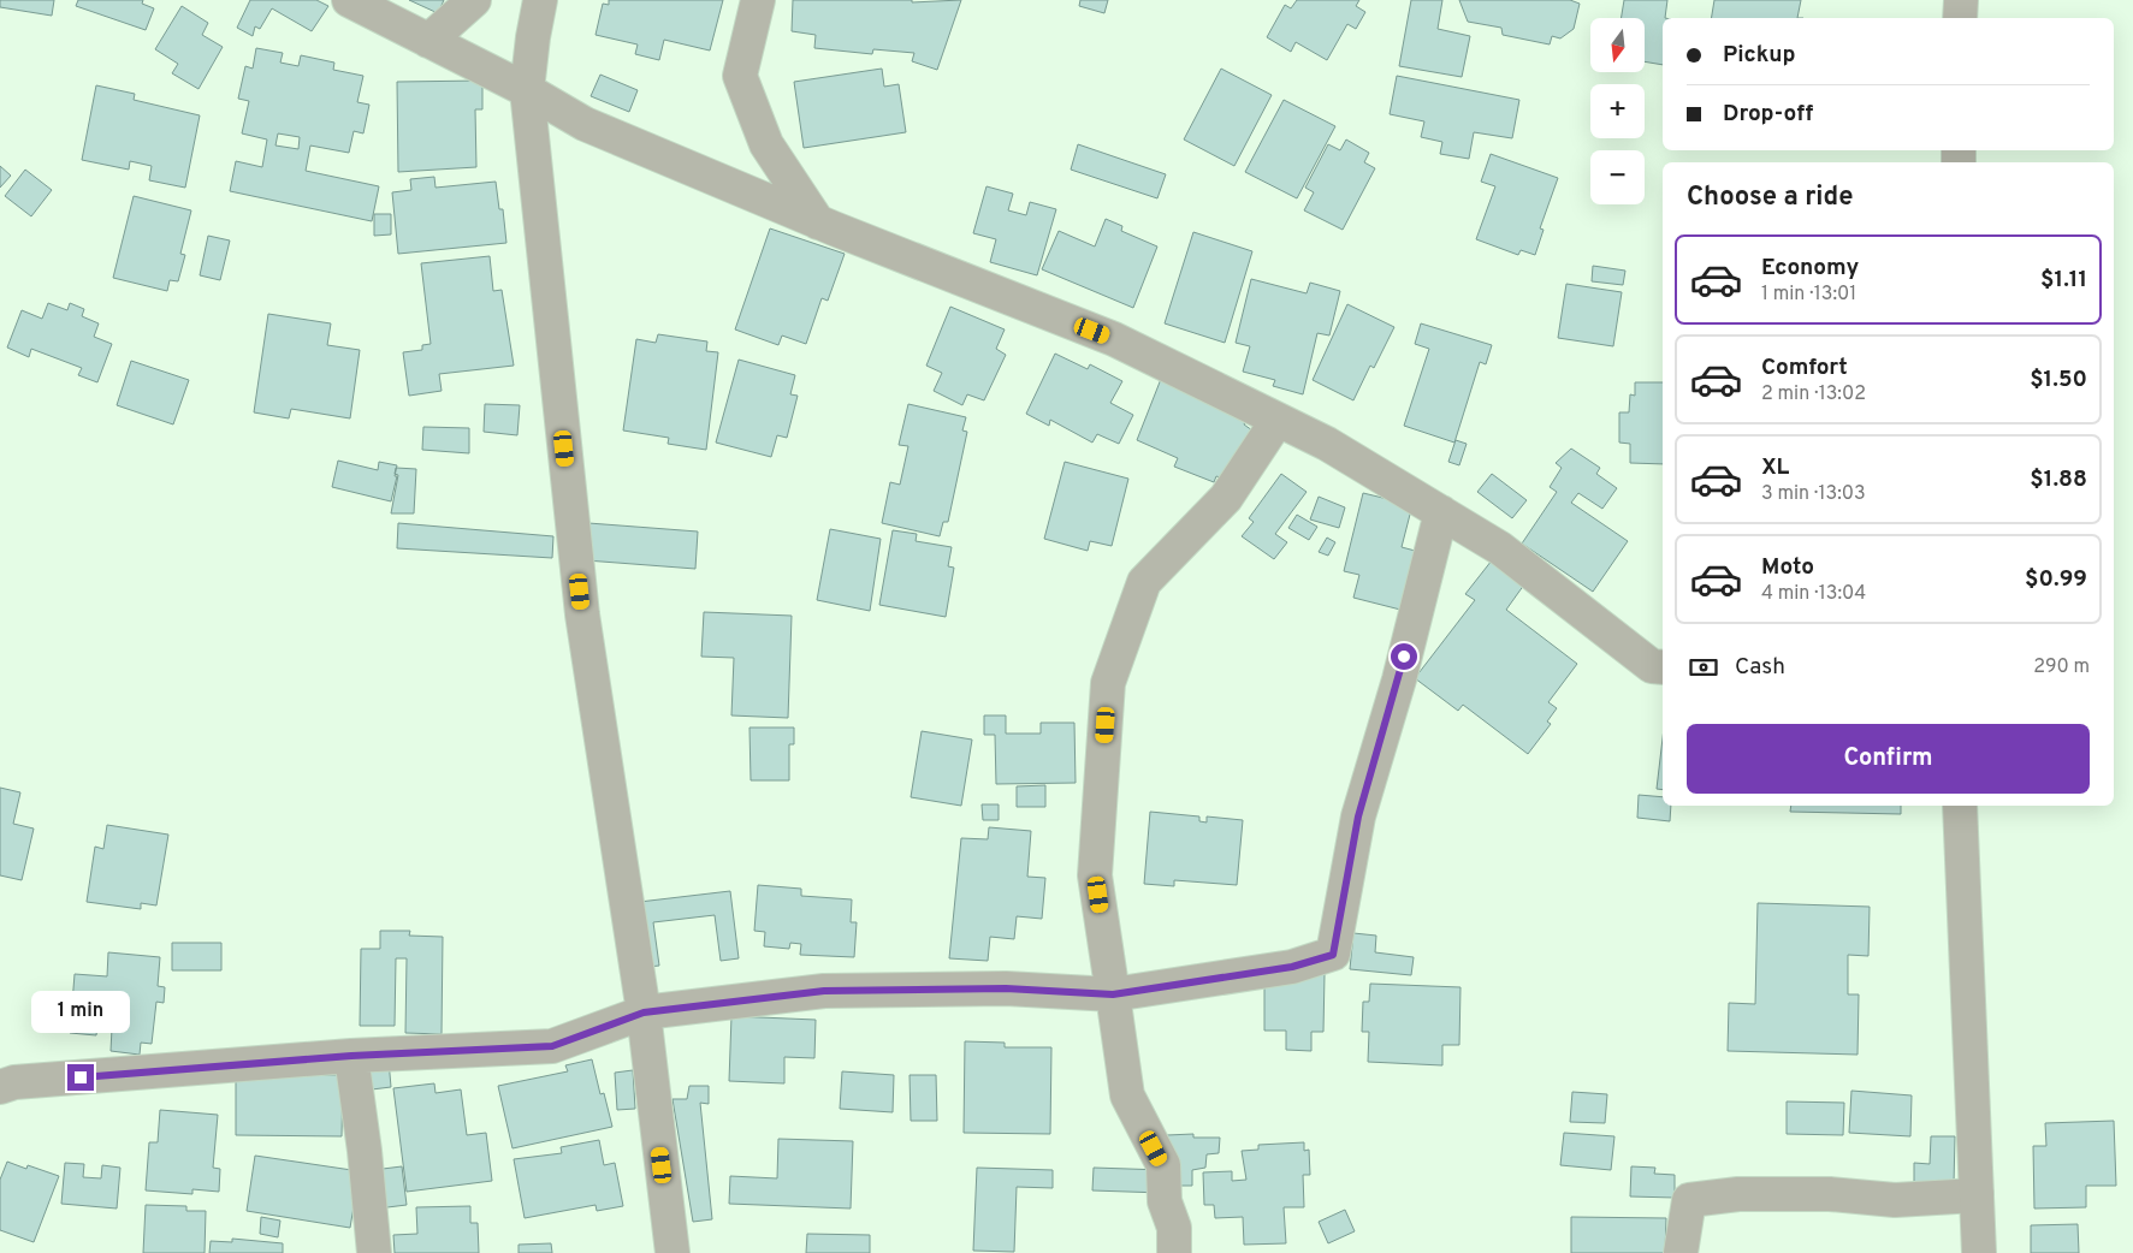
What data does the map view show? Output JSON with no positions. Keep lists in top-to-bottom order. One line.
{"north":"bottom","page":{"map_buttons":["+","−"],"banner":["Pickup","Drop-off"],"heading":"Choose a ride","list":[{"name":"Economy","note":"1 min · 13:01","value":"$1.11"},{"name":"Comfort","note":"2 min · 13:02","value":"$1.50"},{"name":"XL","note":"3 min · 13:03","value":"$1.88"},{"name":"Moto","note":"4 min · 13:04","value":"$0.99"}],"pay":["Cash","290 m"],"buttons":"Confirm","bubble":"1 min"}}
